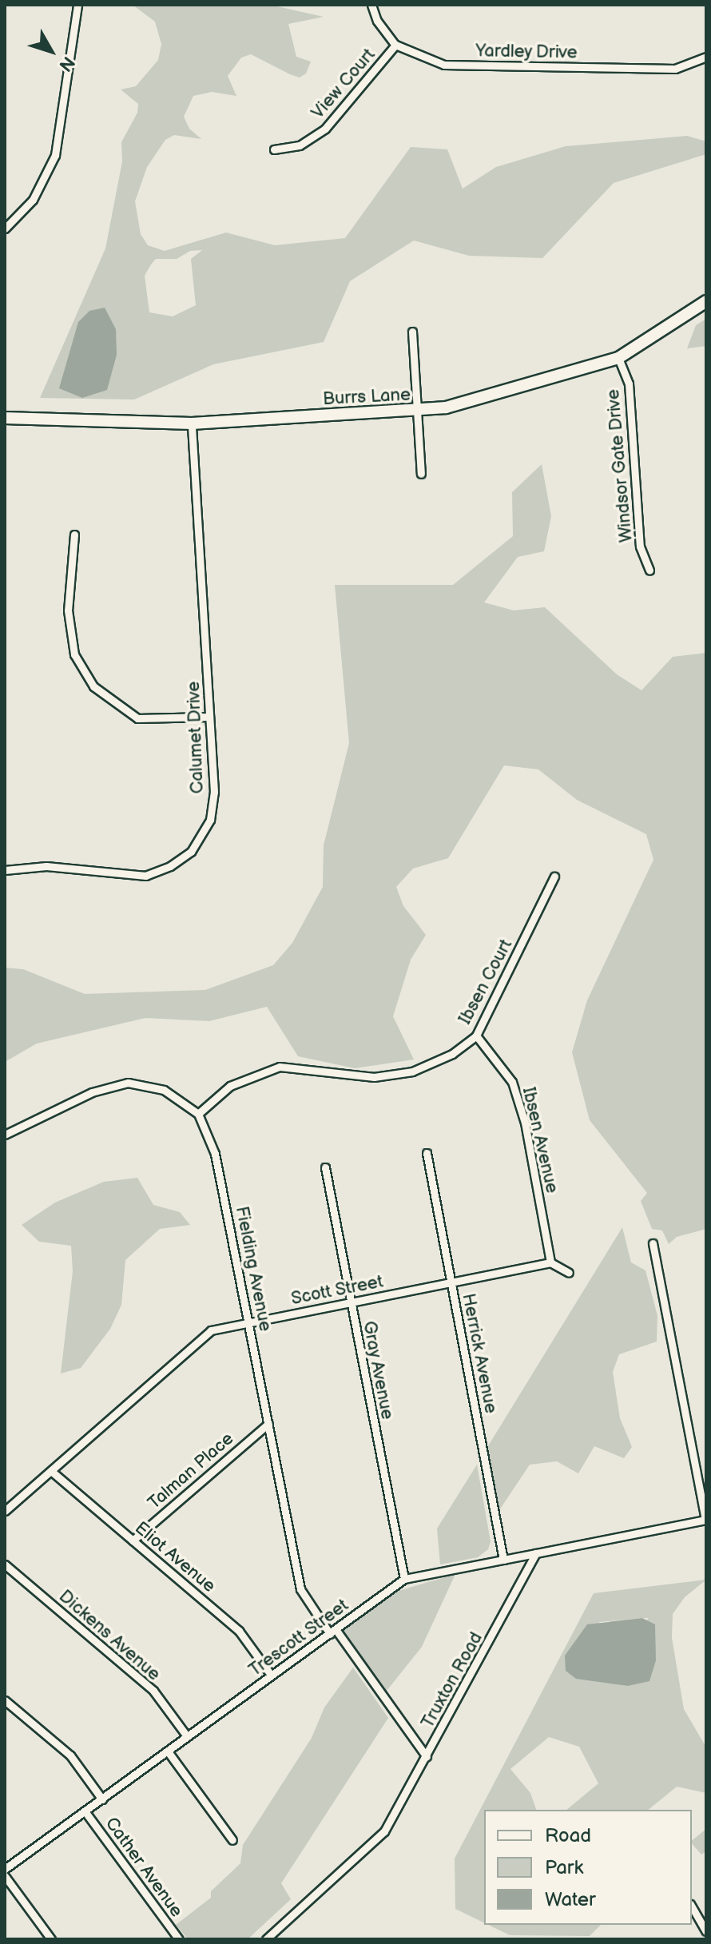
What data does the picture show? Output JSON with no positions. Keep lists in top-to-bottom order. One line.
{"streets":{"street":["Yardley Drive","View Court","Burrs Lane","Windsor Gate Drive","Calumet Drive","Ibsen Court","Ibsen Avenue","Fielding Avenue","Scott Street","Herrick Avenue","Gray Avenue","Talman Place","Eliot Avenue","Dickens Avenue","Trescott Street","Truxton Road","Cather Avenue"]},"crossings":[["Yardley Drive","View Court"],["Burrs Lane","Windsor Gate Drive"],["Burrs Lane","Calumet Drive"],["Ibsen Court","Ibsen Avenue"],["Ibsen Court","Fielding Avenue"],["Ibsen Avenue","Scott Street"],["Fielding Avenue","Scott Street"],["Fielding Avenue","Talman Place"],["Fielding Avenue","Trescott Street"],["Fielding Avenue","Truxton Road"],["Scott Street","Herrick Avenue"],["Scott Street","Gray Avenue"],["Scott Street","Eliot Avenue"],["Herrick Avenue","Trescott Street"],["Gray Avenue","Trescott Street"],["Talman Place","Eliot Avenue"],["Eliot Avenue","Trescott Street"],["Dickens Avenue","Trescott Street"],["Trescott Street","Truxton Road"],["Trescott Street","Cather Avenue"]],"legend":["Road","Park","Water"],"north":"bottom right"}
